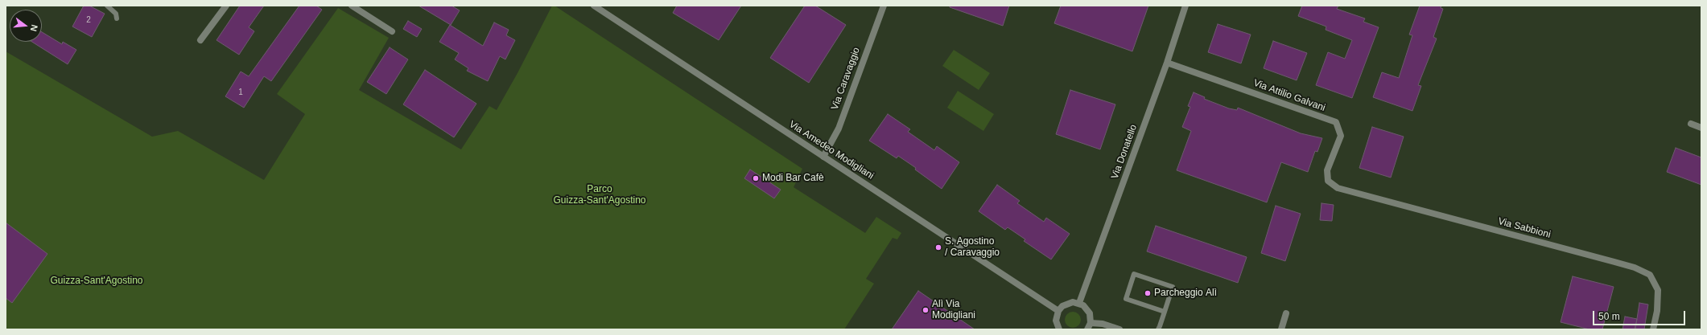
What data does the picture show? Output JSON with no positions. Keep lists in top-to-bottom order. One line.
{"streets":{"street":["Via Caravaggio","Via Attilio Galvani","Via Amedeo Modigliani","Via Donatello","Via Sabbioni"]},"crossings":[["Via Caravaggio","Via Amedeo Modigliani"],["Via Attilio Galvani","Via Donatello"],["Via Attilio Galvani","Via Sabbioni"]],"parks":["Parco Guizza-Sant'Agostino","Guizza-Sant'Agostino"],"places":["Modi Bar Cafè","S. Agostino / Caravaggio","Parcheggio Alì","Alì Via Modigliani"],"house_numbers":["2","1"],"scale_bar":"50 m","north":"right"}
